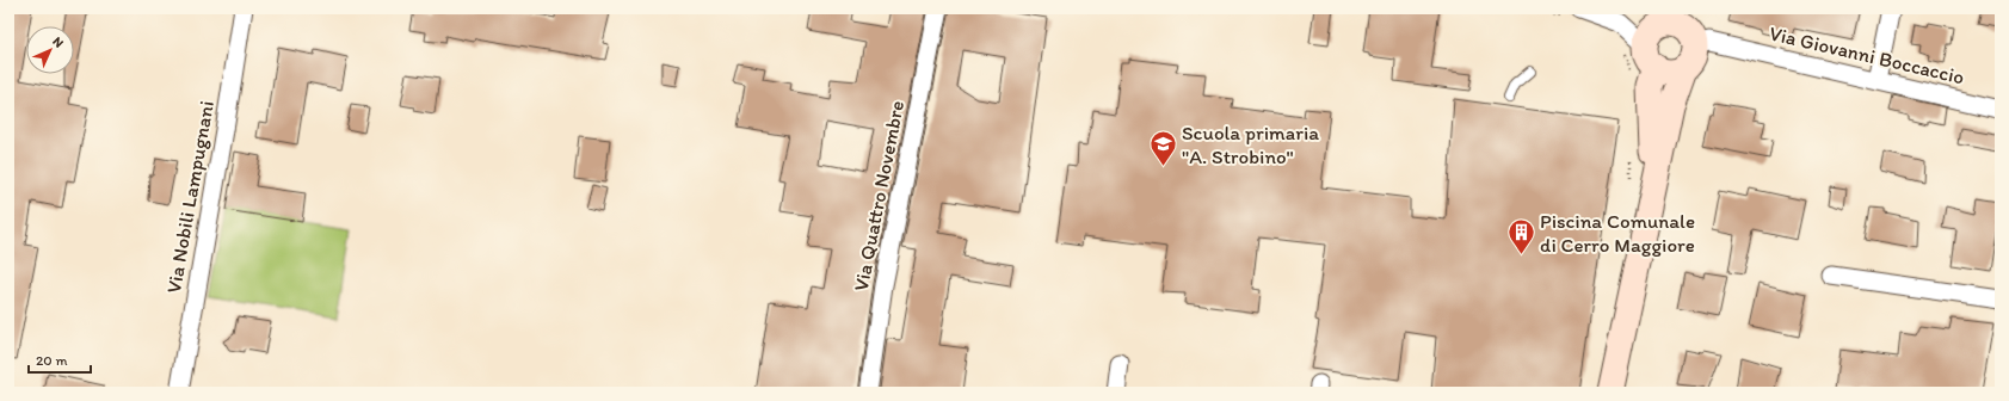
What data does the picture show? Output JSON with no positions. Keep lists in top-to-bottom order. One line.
{"streets":{"street":["Via Giovanni Boccaccio","Via Quattro Novembre","Via Nobili Lampugnani"]},"places":{"school or university":["Scuola primaria \"A. Strobino\""],"building":["Piscina Comunale di Cerro Maggiore"]},"scale_bar":"20 m","north":"top right"}
